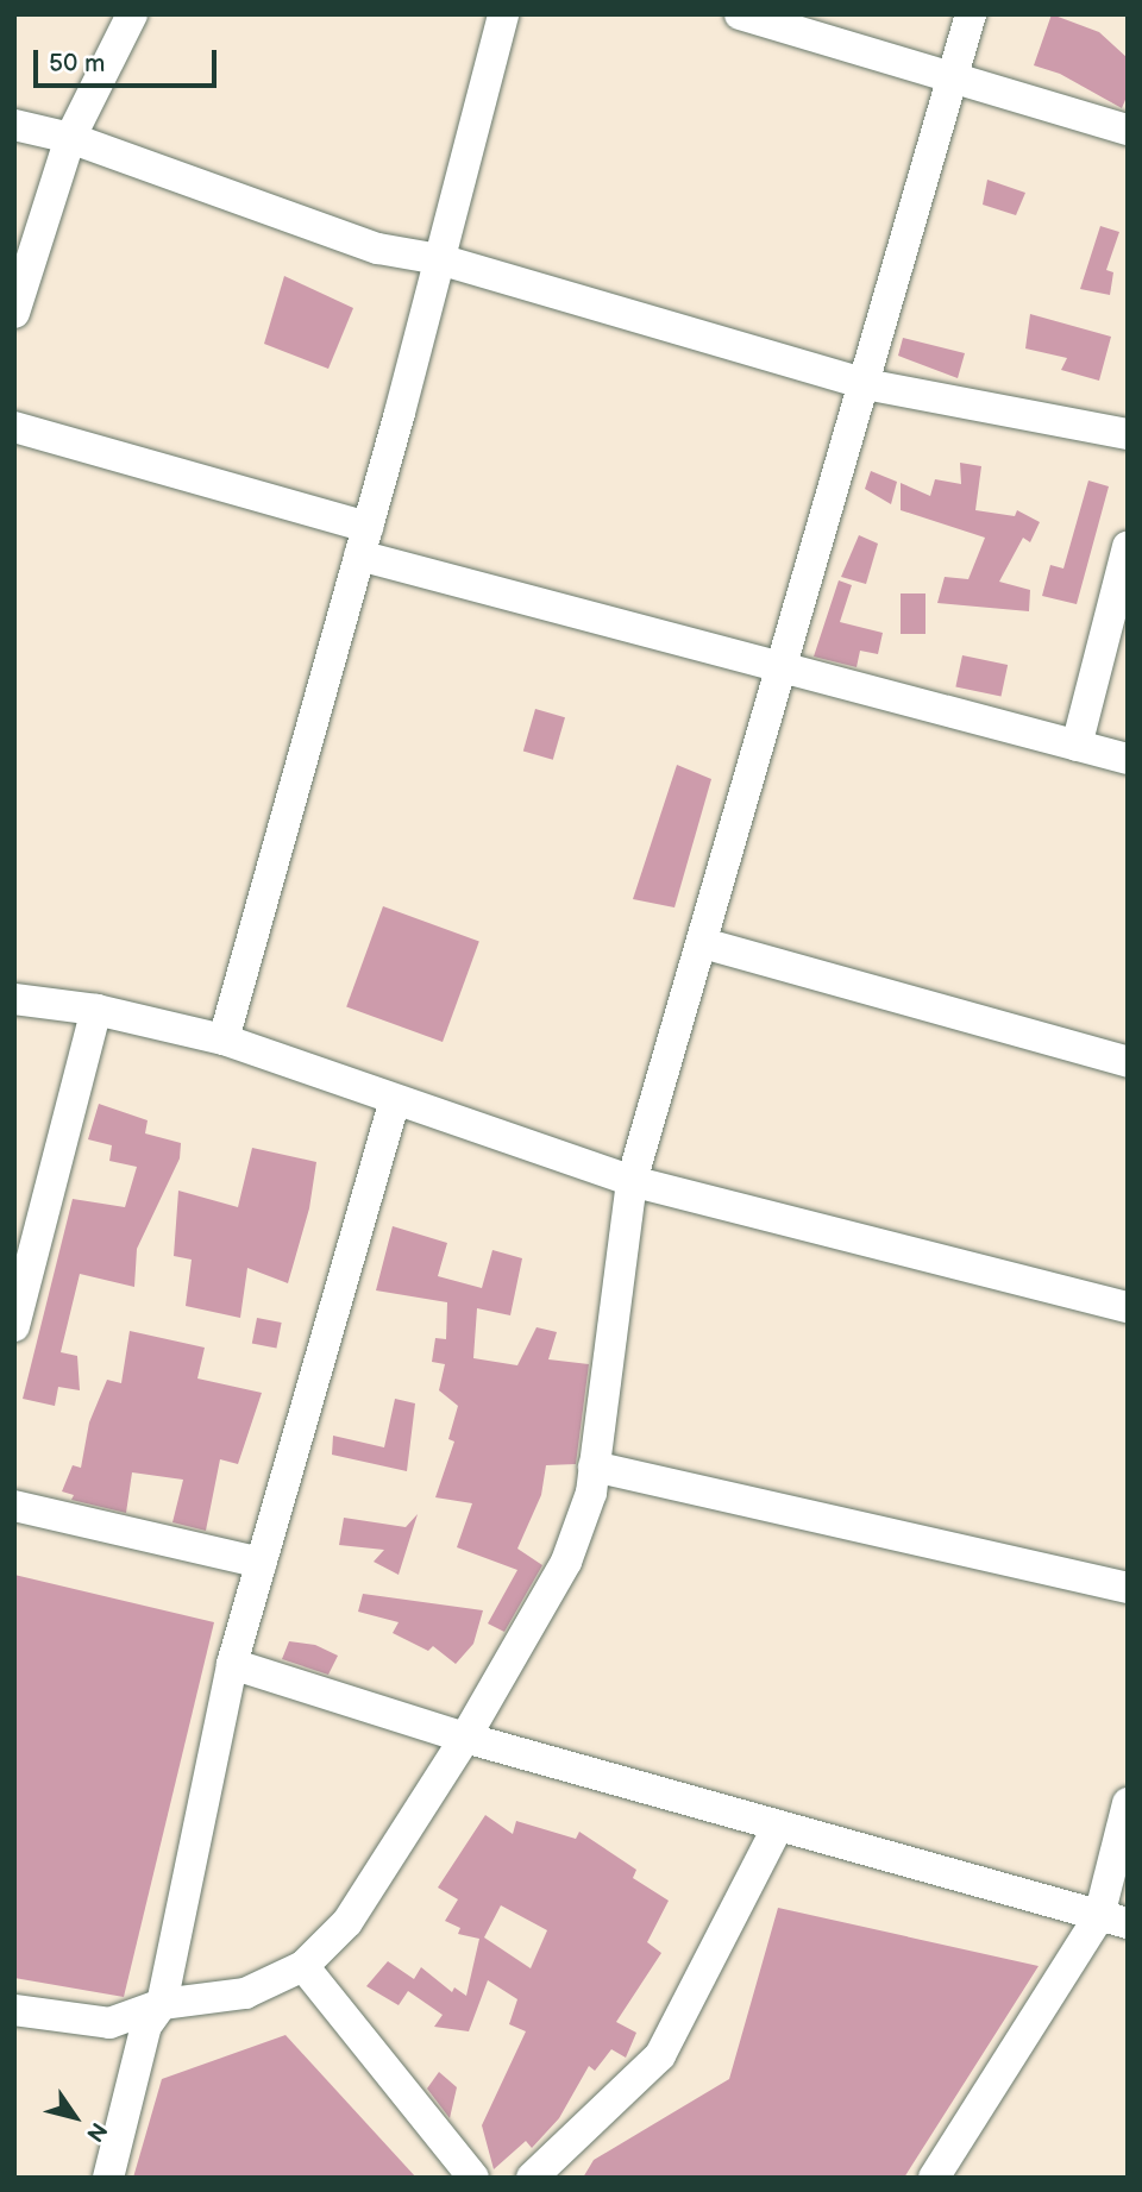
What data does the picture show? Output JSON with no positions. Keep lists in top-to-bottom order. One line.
{"scale_bar":"50 m","north":"bottom right"}
